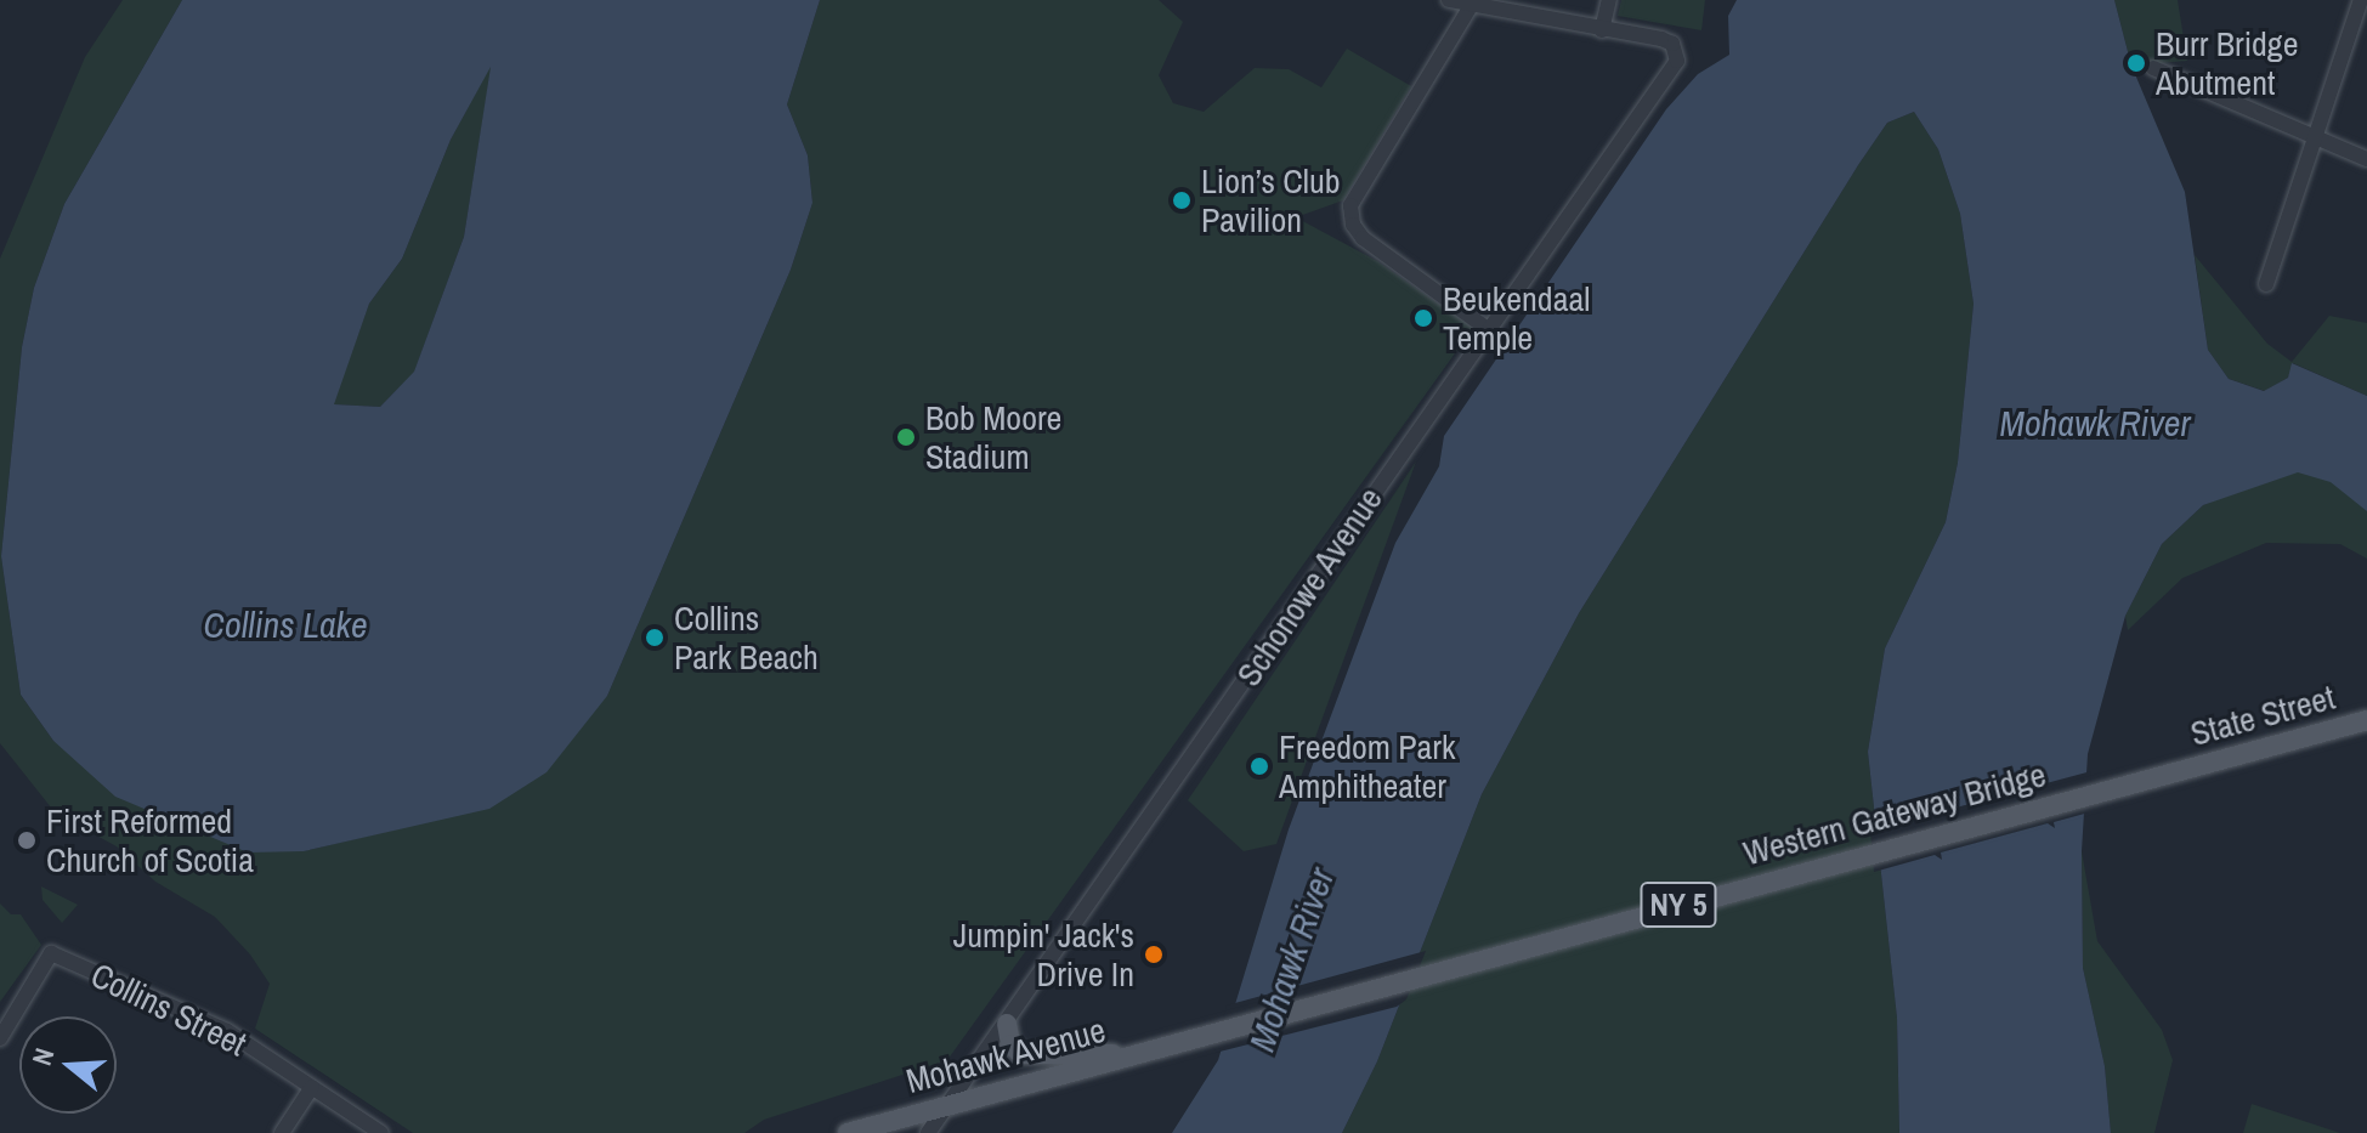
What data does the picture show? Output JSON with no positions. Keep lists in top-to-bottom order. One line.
{"streets":{"main road":["State Street","Western Gateway Bridge","NY 5","Mohawk Avenue"],"street":["Schonowe Avenue","Collins Street"]},"crossings":[["Schonowe Avenue","Mohawk Avenue"],["State Street","Western Gateway Bridge"],["Western Gateway Bridge","Mohawk Avenue"]],"water":["Mohawk River","Collins Lake"],"places":["Burr Bridge Abutment","Lion’s Club Pavilion","Beukendaal Temple","Bob Moore Stadium","Collins Park Beach","Freedom Park Amphitheater","First Reformed Church of Scotia","Jumpin' Jack's Drive In"],"north":"left"}
